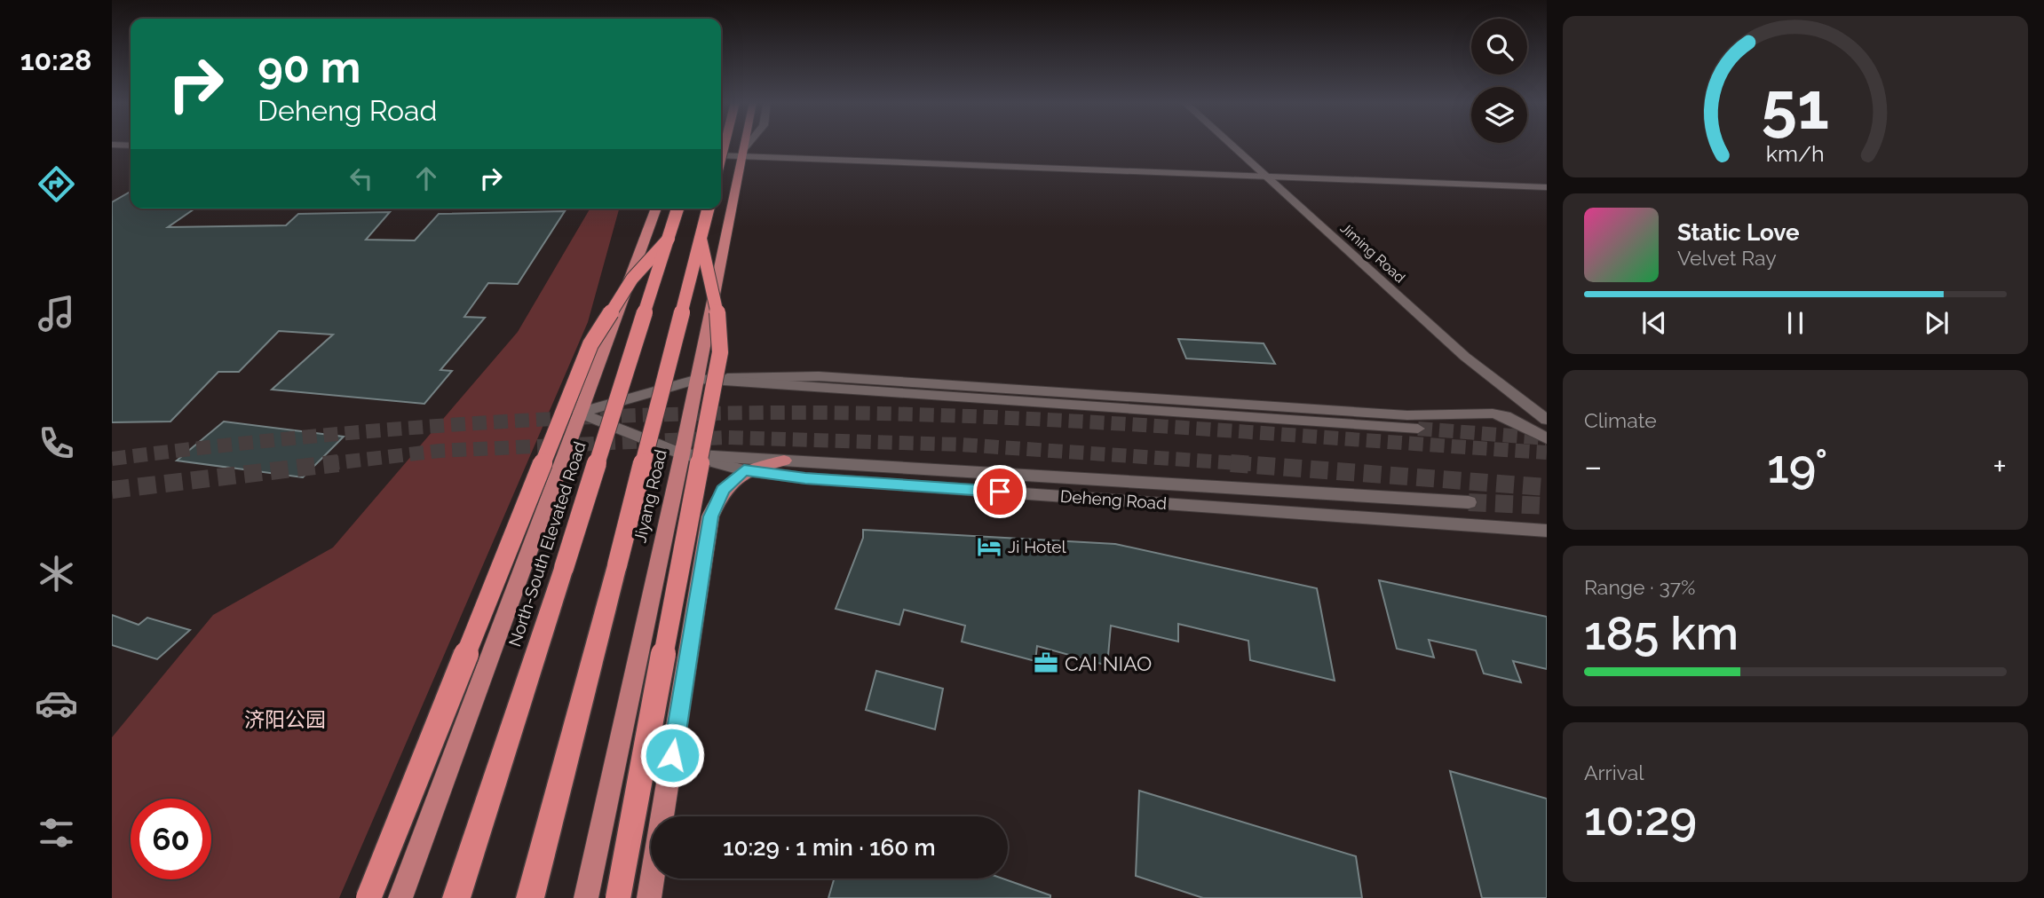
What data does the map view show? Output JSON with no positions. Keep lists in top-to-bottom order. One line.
{"streets":{"highway":["North-South Elevated Road"],"main road":["Jiyang Road"],"street":["Jiming Road","Deheng Road"]},"crossings":[["Jiyang Road","Deheng Road"]],"parks":["济阳公园"],"places":{"hotel":["Ji Hotel"],"office":["CAI NIAO"]},"page":{"tabs":"10:28","turn":["90 m","Deheng Road"],"song":["Static Love","Velvet Ray"],"tile":["Climate",["Range · 37%","185 km"],["Arrival","10:29"]],"heat":["−","19°","+"],"limit":"60","trip":"10:29 · 1 min · 160 m","gauge":["51","km/h"]}}
